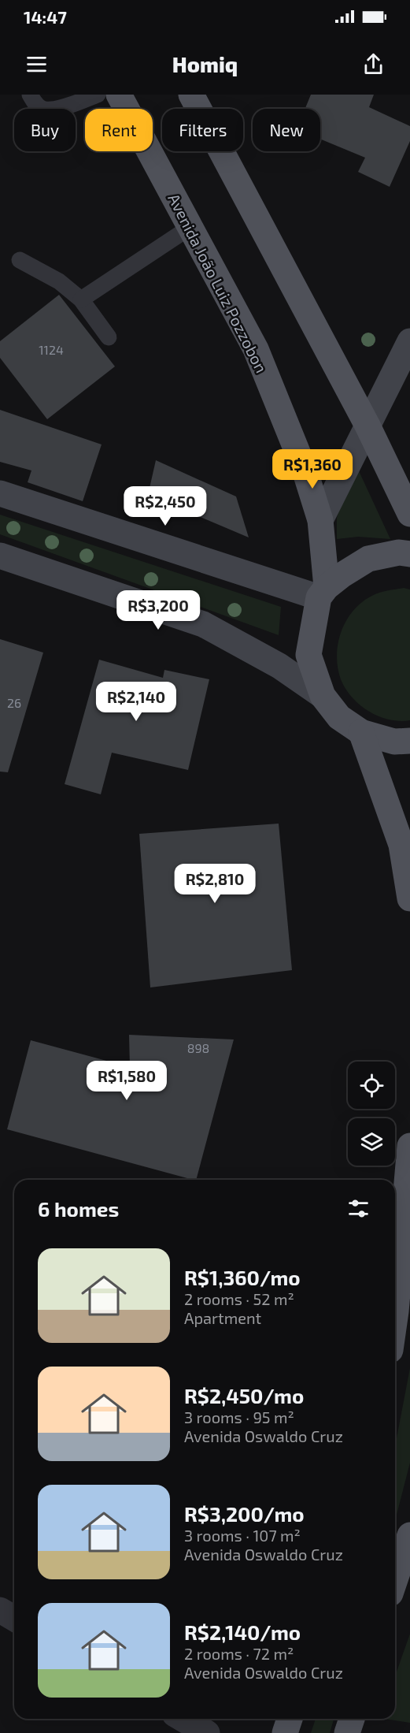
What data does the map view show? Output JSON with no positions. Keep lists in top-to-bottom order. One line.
{"streets":{"main road":["Avenida João Luiz Pozzobon"]},"house_numbers":["1124","26","898"],"page":{"status":"14:47","header":"Homiq","chip":["Buy","Rent","Filters","New"],"price":["R$1,360","R$2,450","R$3,200","R$2,140","R$2,810","R$1,580"],"heading":"6 homes","list":[{"name":"R$1,360/mo","note":"2 rooms · 52 m² · Apartment"},{"name":"R$2,450/mo","note":"3 rooms · 95 m² · Avenida Oswaldo Cruz"},{"name":"R$3,200/mo","note":"3 rooms · 107 m² · Avenida Oswaldo Cruz"},{"name":"R$2,140/mo","note":"2 rooms · 72 m² · Avenida Oswaldo Cruz"}]}}
